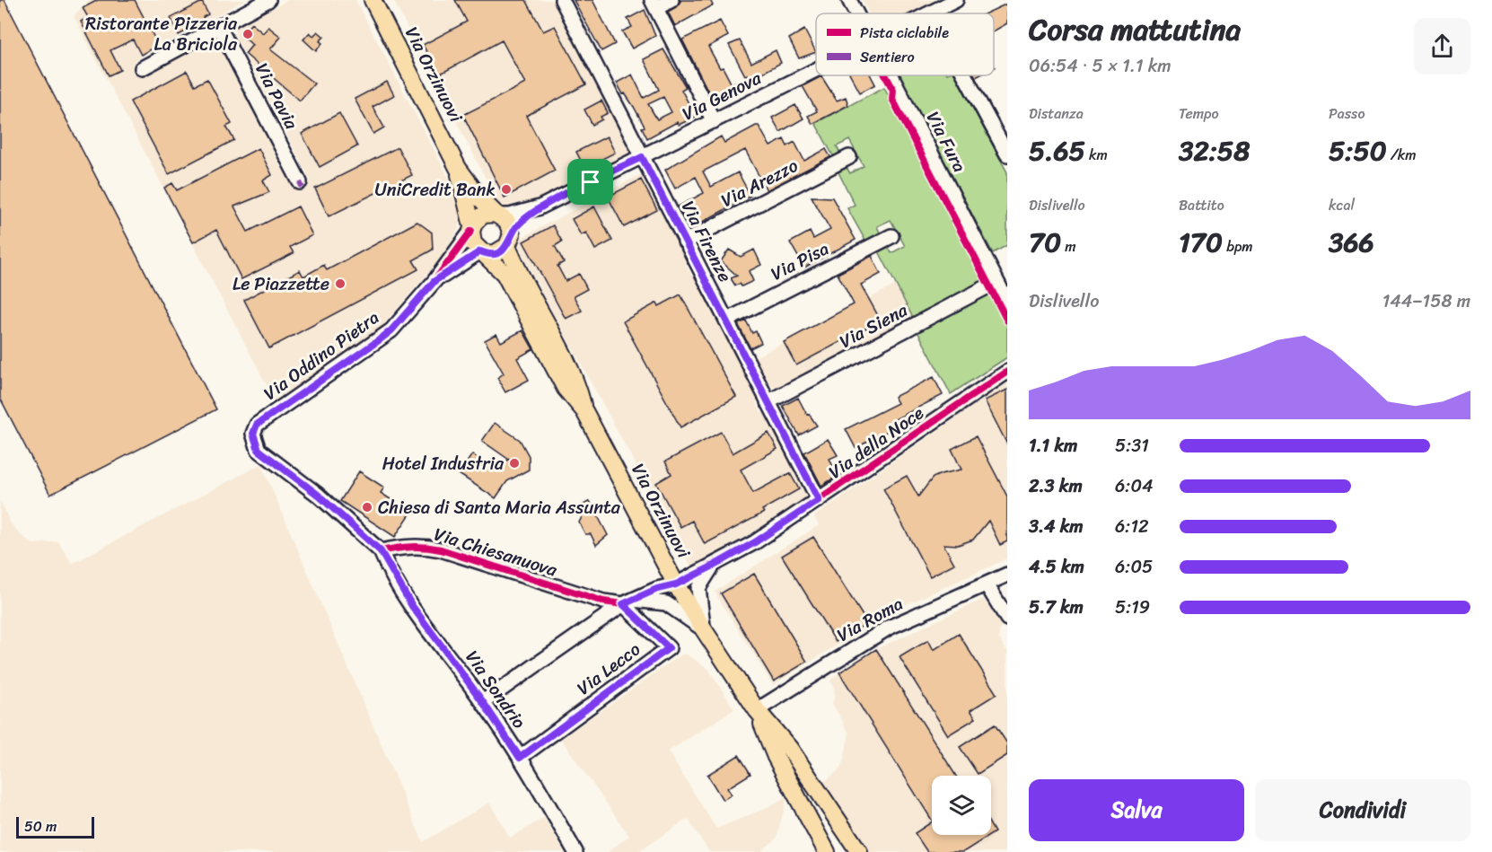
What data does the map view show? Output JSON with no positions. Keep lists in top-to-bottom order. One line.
{"streets":{"main road":["Via Orzinuovi"],"street":["Via Pavia","Via Genova","Via Fura","Via Arezzo","Via Firenze","Via Pisa","Via Siena","Via Oddino Pietra","Via della Noce","Via Chiesanuova","Via Roma","Via Lecco","Via Sondrio"]},"crossings":[["Via Orzinuovi","Via Genova"],["Via Orzinuovi","Via Oddino Pietra"],["Via Orzinuovi","Via della Noce"],["Via Orzinuovi","Via Chiesanuova"],["Via Orzinuovi","Via Roma"],["Via Genova","Via Firenze"],["Via Genova","Via Oddino Pietra"],["Via Fura","Via Siena"],["Via Arezzo","Via Firenze"],["Via Firenze","Via Pisa"],["Via Firenze","Via Siena"],["Via Firenze","Via della Noce"],["Via Oddino Pietra","Via Chiesanuova"],["Via Oddino Pietra","Via Sondrio"],["Via Chiesanuova","Via Lecco"],["Via Chiesanuova","Via Sondrio"],["Via Lecco","Via Sondrio"]],"places":["Ristorante Pizzeria La Briciola","UniCredit Bank","Le Piazzette","Hotel Industria","Chiesa di Santa Maria Assunta"],"legend":["Pista ciclabile","Sentiero"],"scale_bar":"50 m","page":{"heading":["Corsa mattutina","06:54 · 5 × 1.1 km"],"stats":[["Distanza","5.65 km"],["Tempo","32:58"],["Passo","5:50 /km"],["Dislivello","70 m"],["Battito","170 bpm"],["kcal","366"]],"chart":["Dislivello","144–158 m"],"list":[{"name":"1.1 km","note":"5:31"},{"name":"2.3 km","note":"6:04"},{"name":"3.4 km","note":"6:12"},{"name":"4.5 km","note":"6:05"},{"name":"5.7 km","note":"5:19"}],"buttons":["Salva","Condividi"],"scale":"50 m"}}
